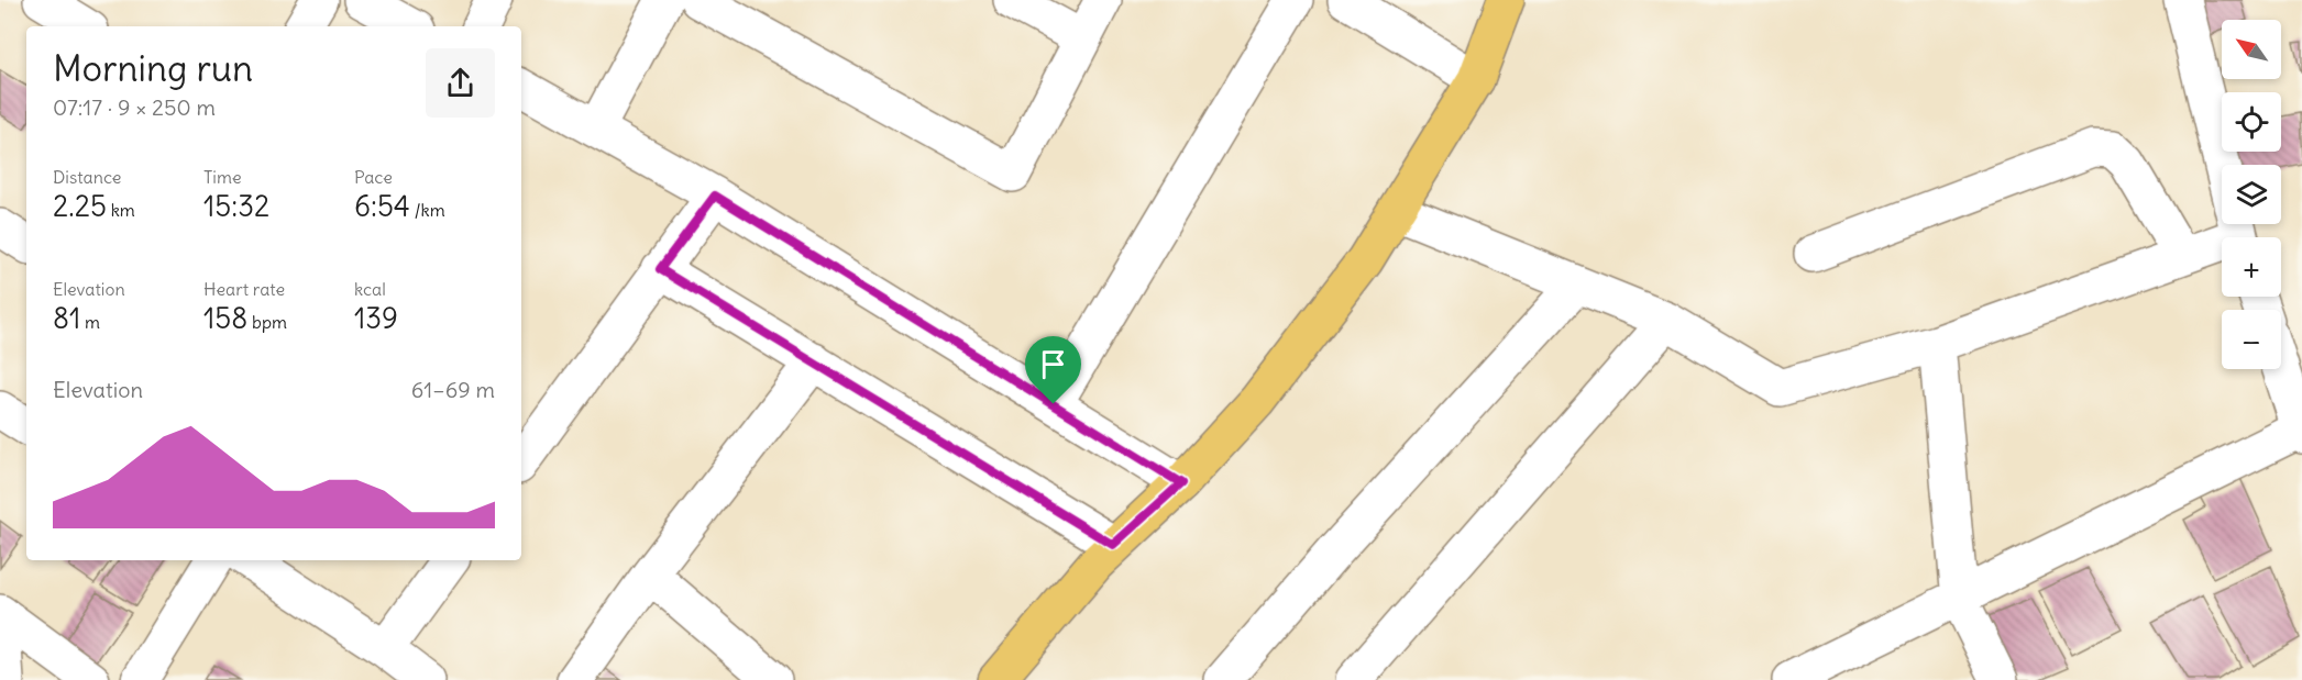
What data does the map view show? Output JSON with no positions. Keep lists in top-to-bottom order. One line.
{"north":"top left","page":{"map_buttons":["+","−"],"heading":["Morning run","07:17 · 9 × 250 m"],"stats":[["Distance","2.25 km"],["Time","15:32"],["Pace","6:54 /km"],["Elevation","81 m"],["Heart rate","158 bpm"],["kcal","139"]],"chart":["Elevation","61–69 m"]}}
